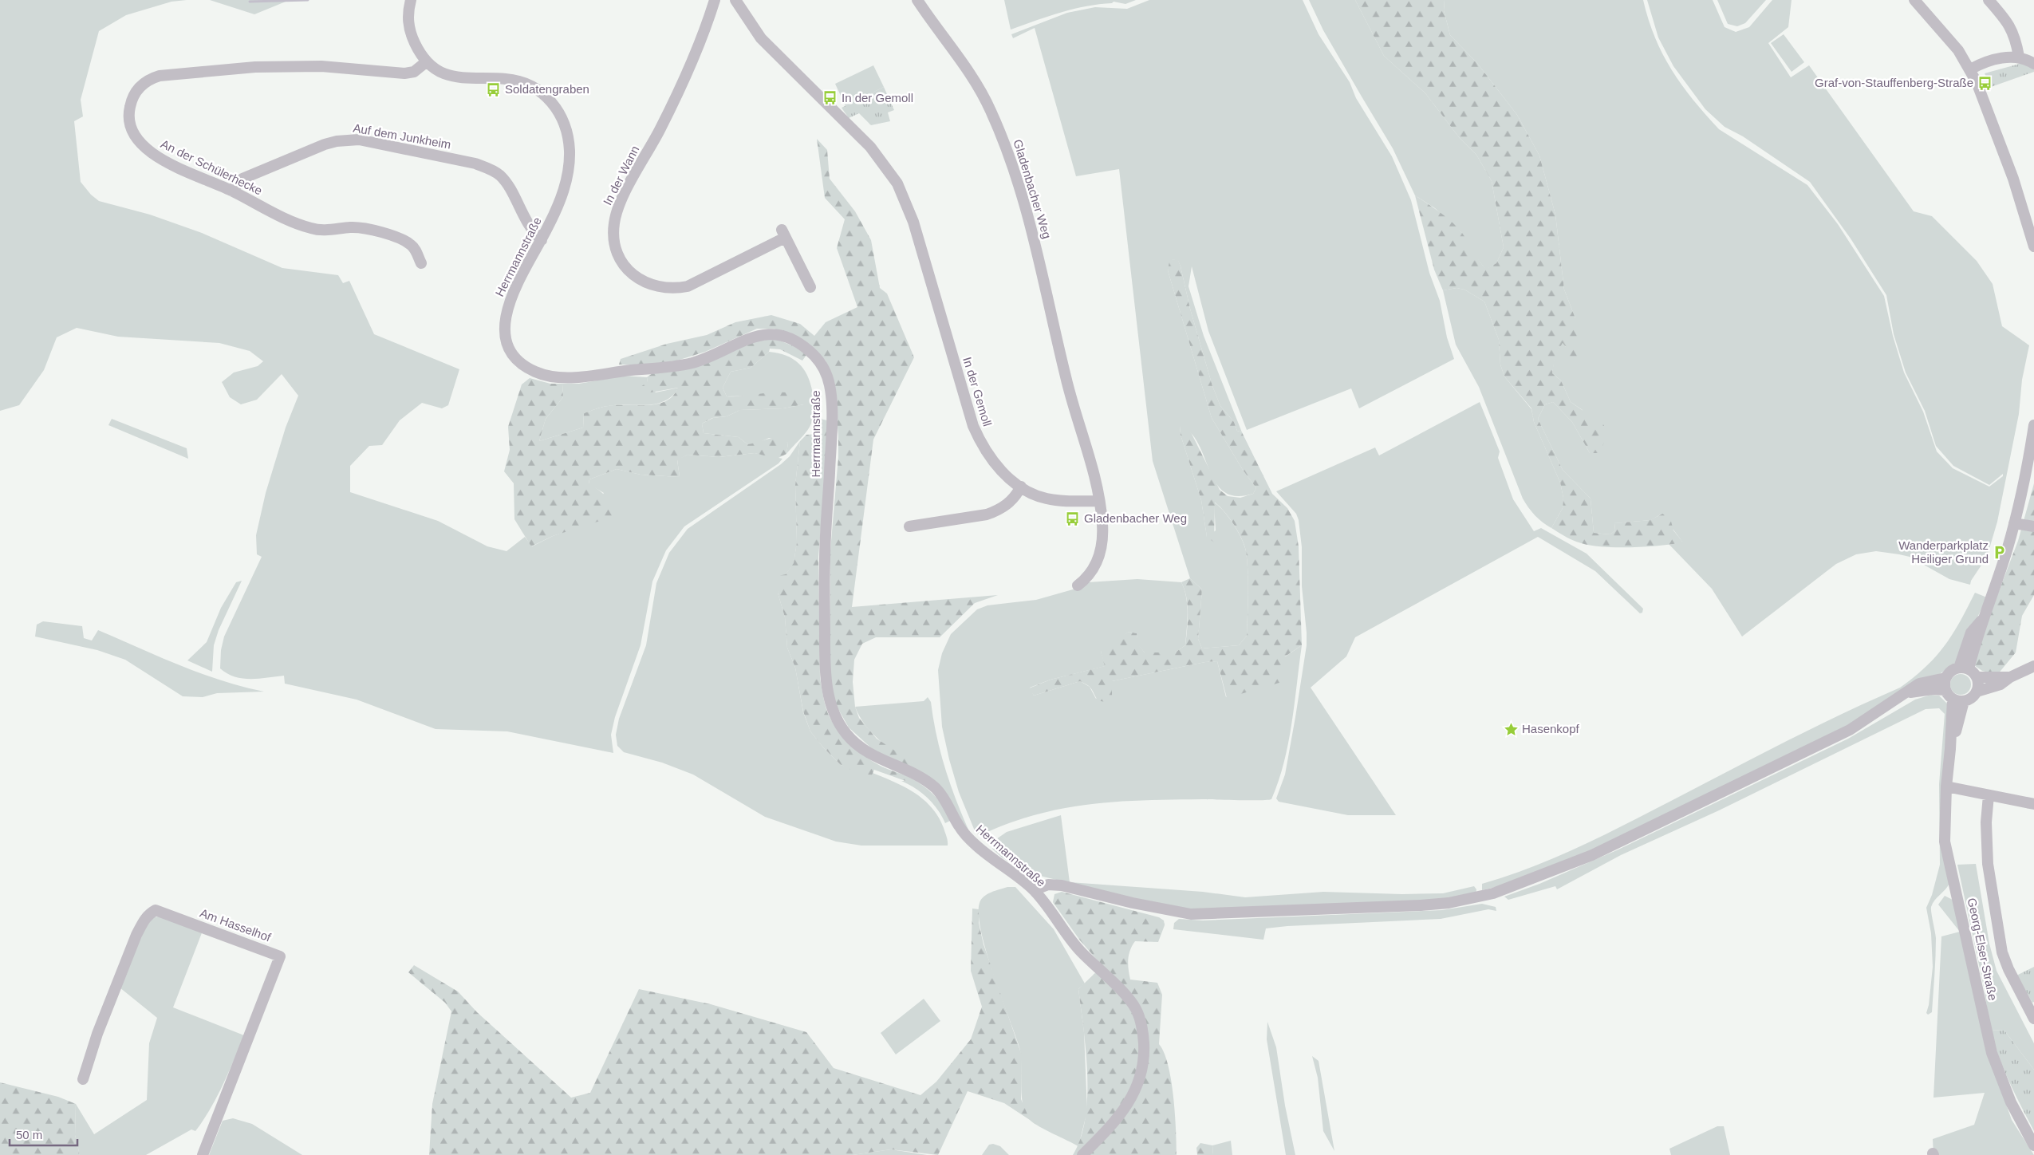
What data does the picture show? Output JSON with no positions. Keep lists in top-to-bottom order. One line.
{"streets":{"street":["Auf dem Junkheim","An der Schülerhecke","In der Wann","Gladenbacher Weg","Herrmannstraße","In der Gemoll","Am Hasselhof","Georg-Elser-Straße"]},"crossings":[["Auf dem Junkheim","An der Schülerhecke"],["Auf dem Junkheim","Herrmannstraße"],["An der Schülerhecke","Herrmannstraße"],["Gladenbacher Weg","In der Gemoll"]],"places":{"bus stop":["Graf-von-Stauffenberg-Straße","Soldatengraben","In der Gemoll","Gladenbacher Weg"],"parking":["Wanderparkplatz Heiliger Grund"],"place":["Hasenkopf"]},"scale_bar":"50 m"}
